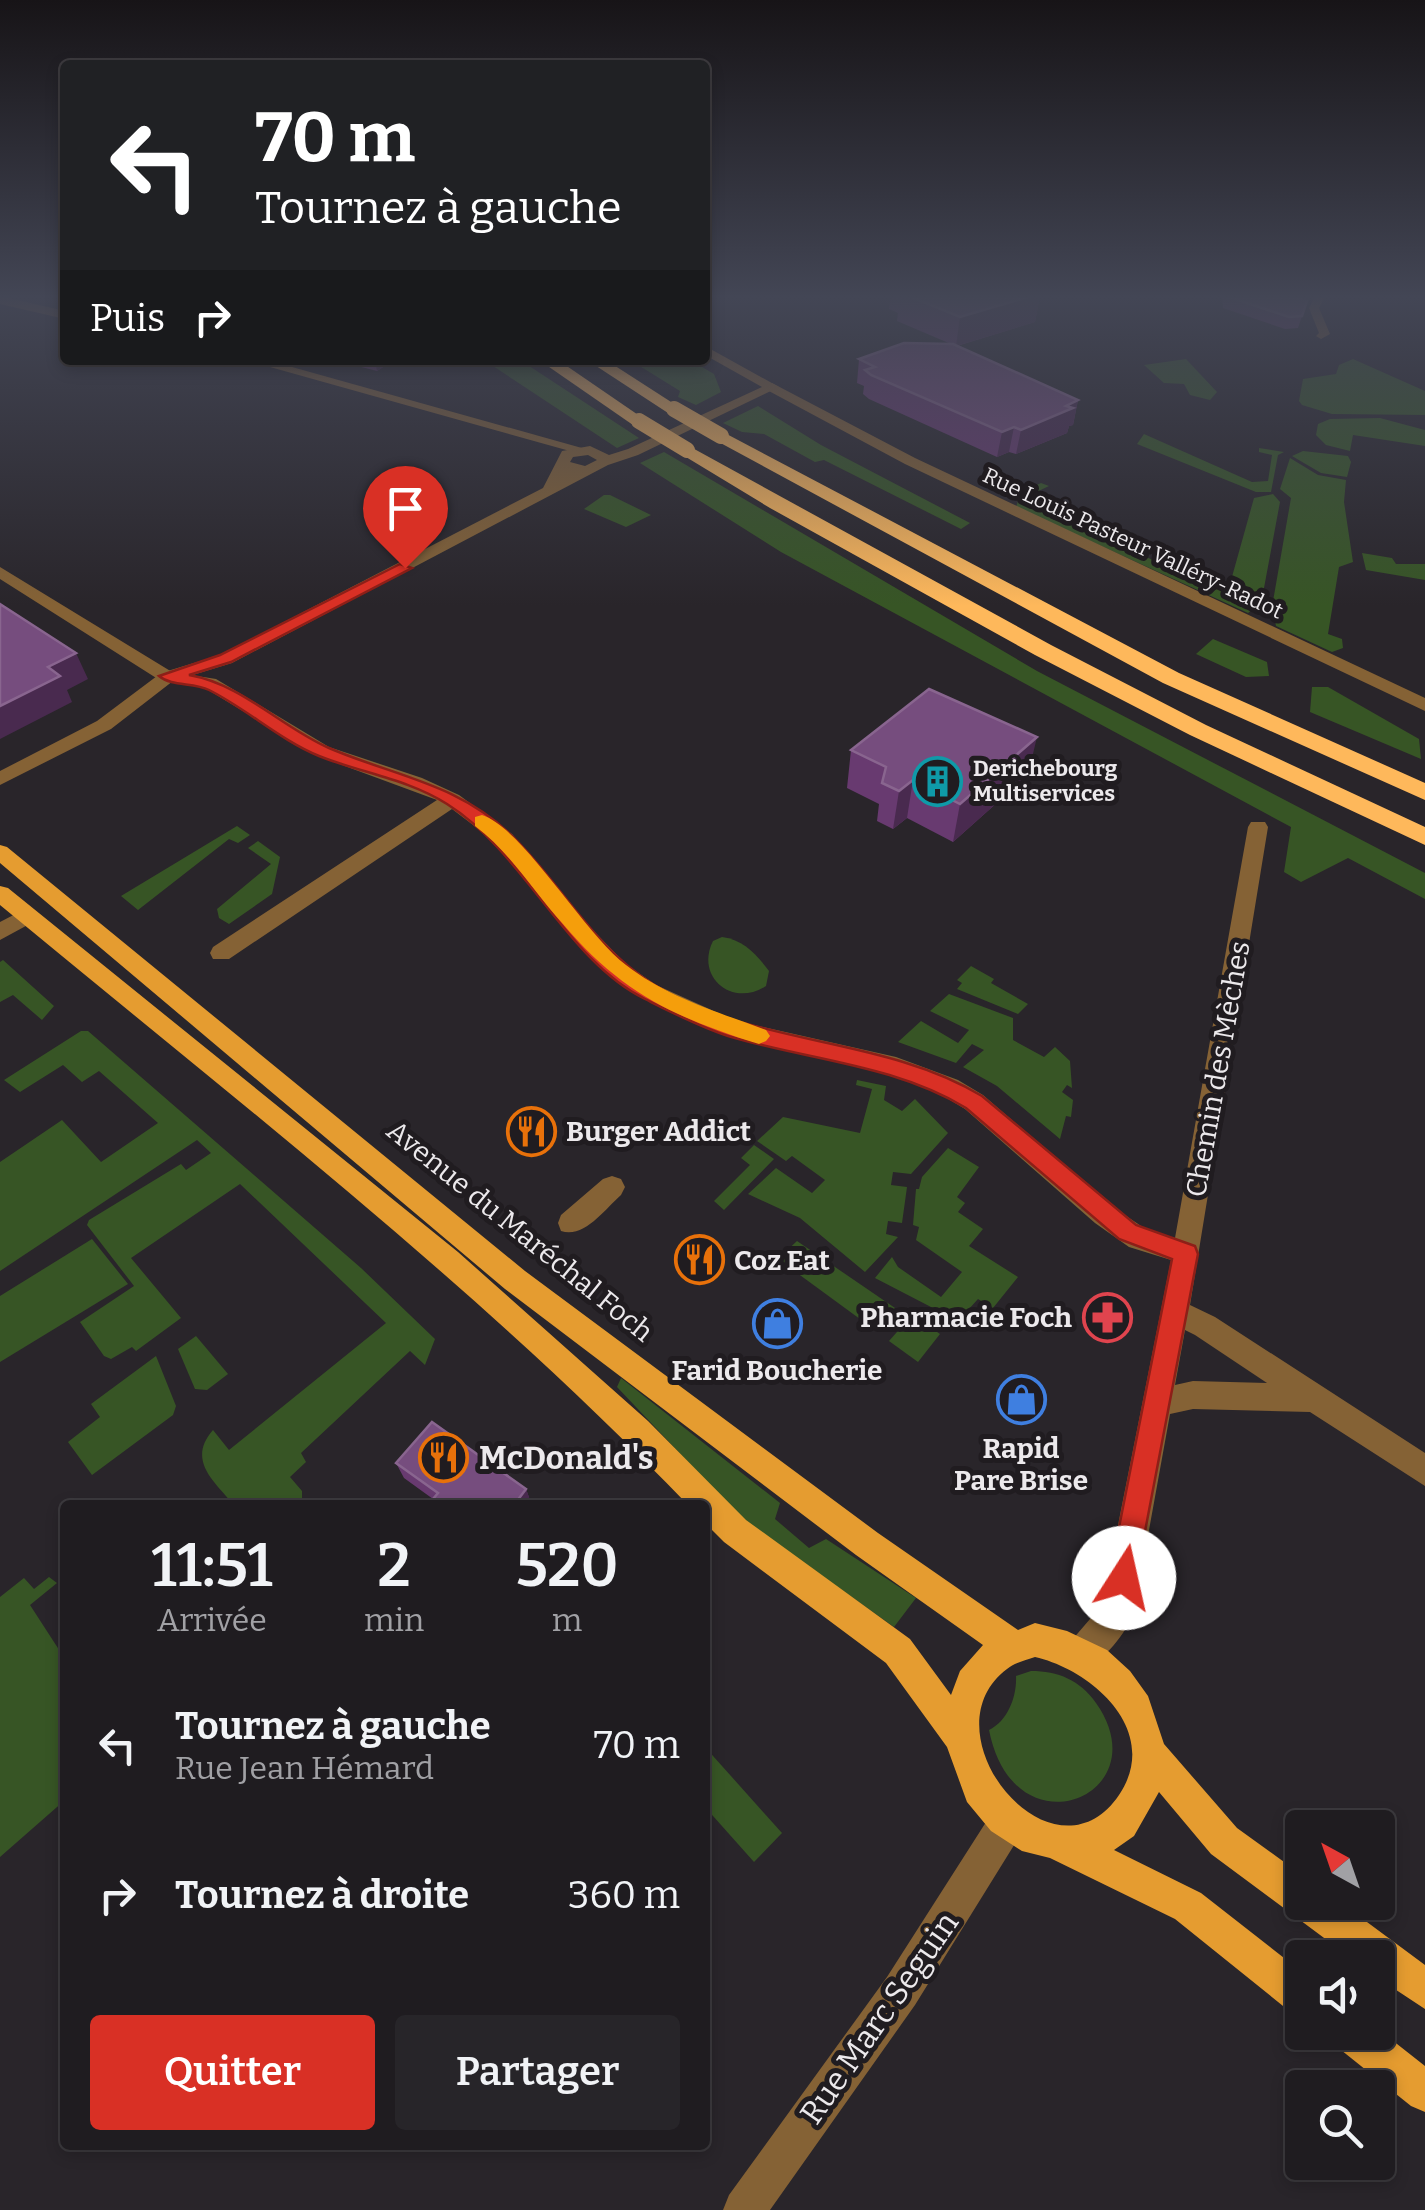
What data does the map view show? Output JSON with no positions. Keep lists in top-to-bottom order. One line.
{"streets":{"main road":["Avenue du Maréchal Foch"],"street":["Rue Louis Pasteur Valléry-Radot","Chemin des Mèches","Rue Marc Seguin"]},"crossings":[["Chemin des Mèches","Avenue du Maréchal Foch"],["Chemin des Mèches","Rue Marc Seguin"],["Avenue du Maréchal Foch","Rue Marc Seguin"]],"places":{"building":["Derichebourg Multiservices"],"restaurant":["Burger Addict","Coz Eat","McDonald's"],"pharmacy":["Pharmacie Foch"],"shop":["Farid Boucherie","Rapid Pare Brise"]},"north":"top left","page":{"turn":["70 m","Tournez à gauche"],"then":"Puis","eta":["11:51","Arrivée","2","min","520","m"],"list":[{"name":"Tournez à gauche","note":"Rue Jean Hémard","value":"70 m"},{"name":"Tournez à droite","value":"360 m"}],"buttons":["Quitter","Partager"]}}
